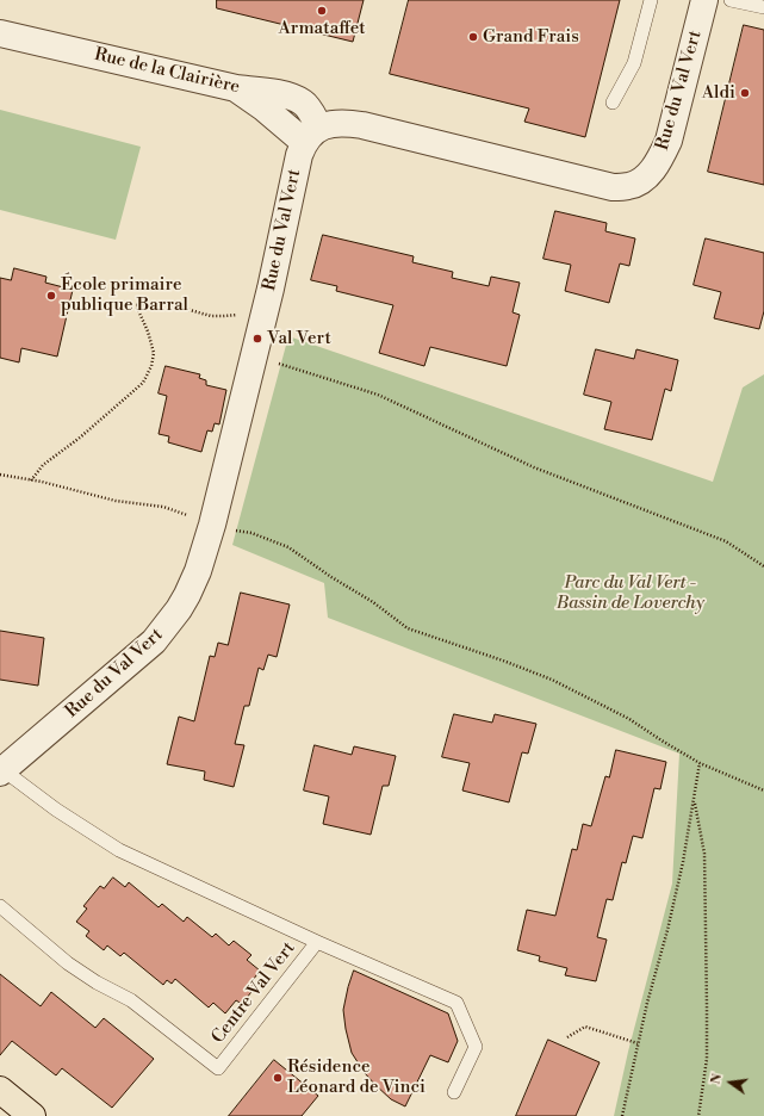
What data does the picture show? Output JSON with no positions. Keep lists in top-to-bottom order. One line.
{"streets":{"street":["Rue de la Clairière","Rue du Val Vert"],"lane":["Centre Val Vert"]},"crossings":[["Rue de la Clairière","Rue du Val Vert"],["Rue du Val Vert","Centre Val Vert"]],"parks":["Parc du Val Vert - Bassin de Loverchy"],"places":["Armataffet","Grand Frais","Aldi","École primaire publique Barral","Val Vert","Résidence Léonard de Vinci"],"north":"left"}
